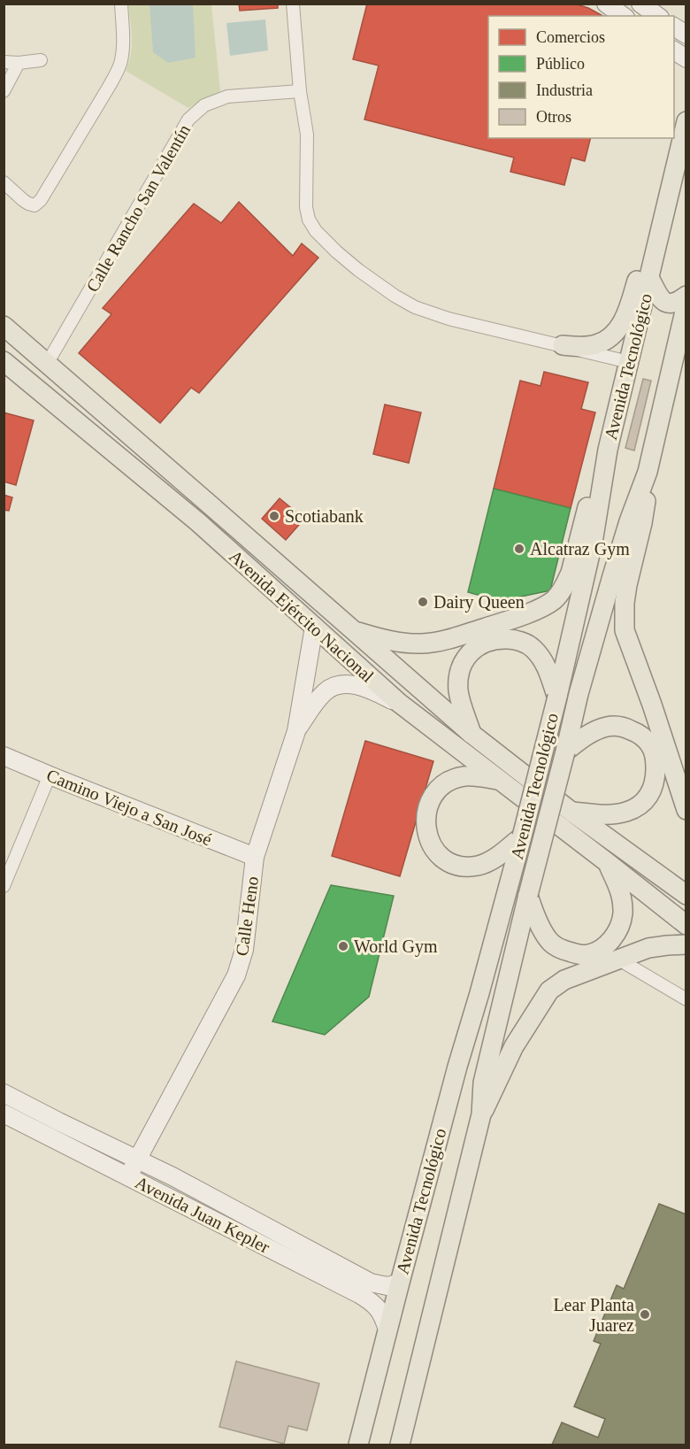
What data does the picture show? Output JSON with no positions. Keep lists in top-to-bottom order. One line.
{"streets":{"main road":["Avenida Tecnológico","Avenida Ejército Nacional"],"street":["Calle Rancho San Valentín","Camino Viejo a San José","Calle Heno","Avenida Juan Kepler"]},"crossings":[["Calle Rancho San Valentín","Avenida Ejército Nacional"],["Avenida Tecnológico","Avenida Juan Kepler"],["Avenida Ejército Nacional","Calle Heno"],["Camino Viejo a San José","Calle Heno"],["Calle Heno","Avenida Juan Kepler"]],"places":["Scotiabank","Alcatraz Gym","Dairy Queen","World Gym","Lear Planta Juarez"],"legend":["Comercios","Público","Industria","Otros"]}
